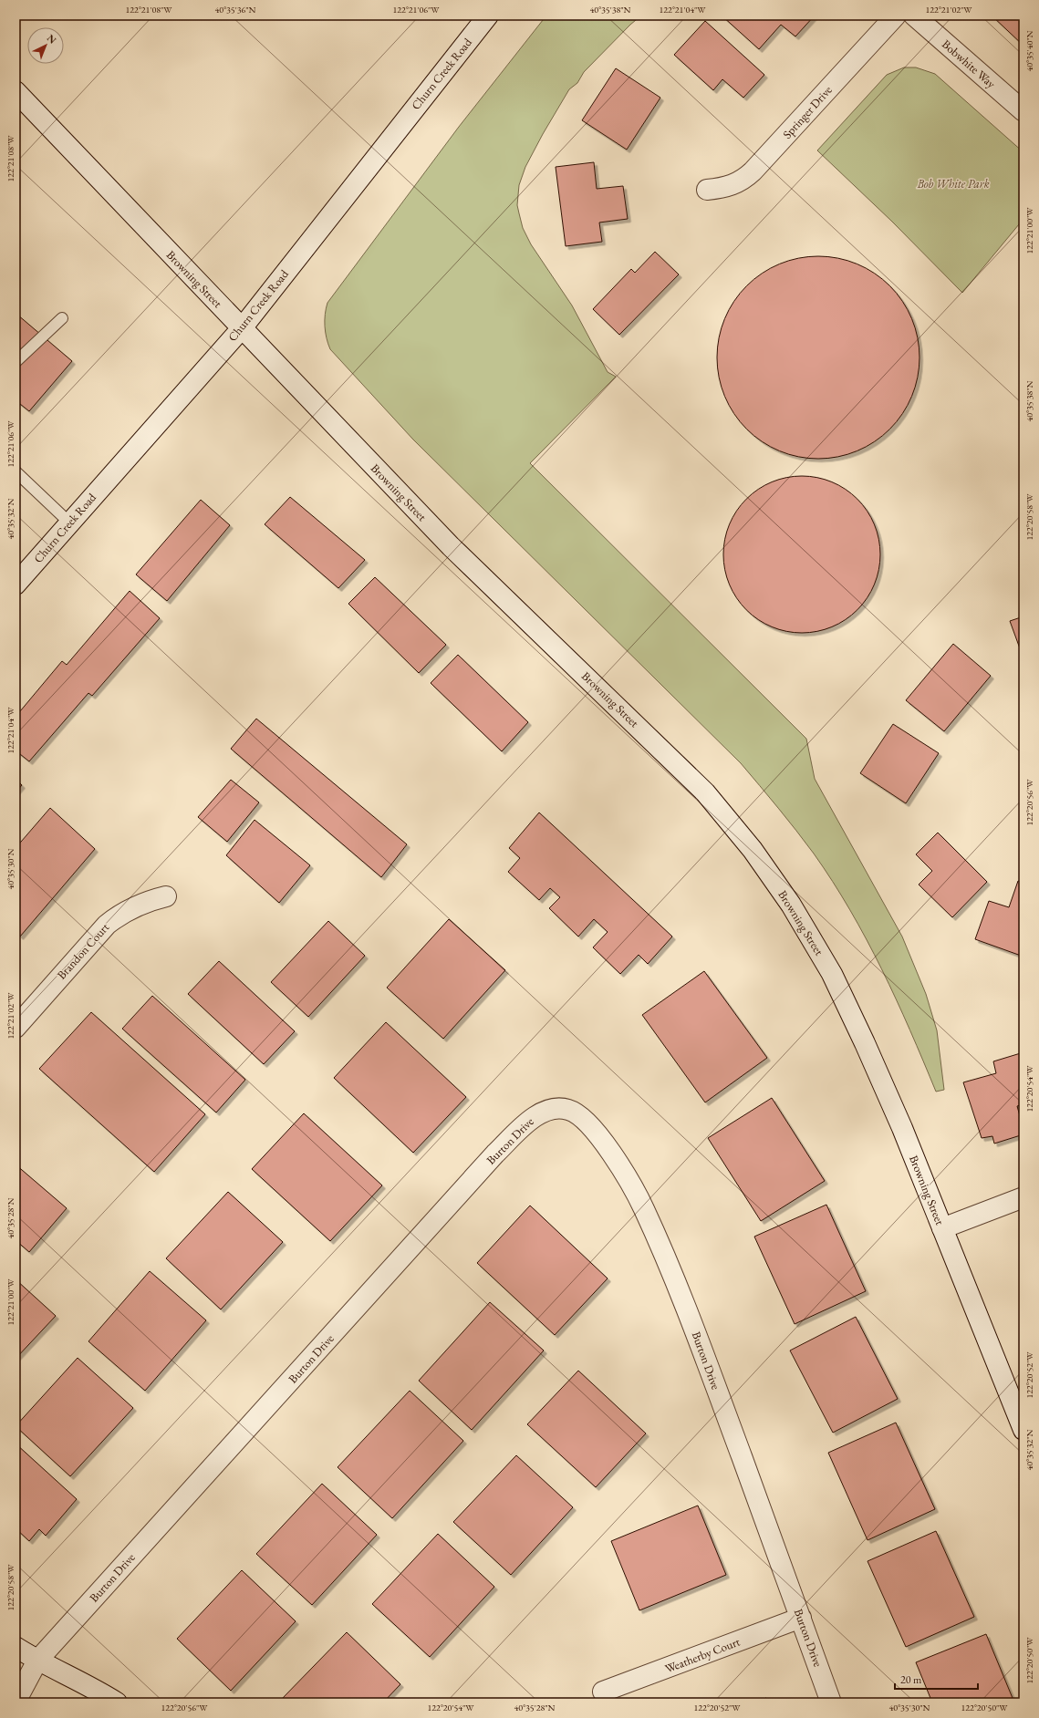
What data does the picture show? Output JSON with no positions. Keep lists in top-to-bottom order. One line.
{"streets":{"street":["Bobwhite Way","Churn Creek Road","Springer Drive","Browning Street","Brandon Court","Burton Drive","Weatherby Court"]},"crossings":[["Churn Creek Road","Browning Street"],["Burton Drive","Weatherby Court"]],"parks":["Bob White Park"],"scale_bar":"20 m","north":"top right","coordinates":["122°21'08\"W","40°35'36\"N","122°21'06\"W","40°35'38\"N","122°21'04\"W","122°21'02\"W","40°35'40\"N","122°21'00\"W","122°20'58\"W","40°35'32\"N","122°20'56\"W","40°35'30\"N","122°20'54\"W","40°35'28\"N","122°20'52\"W","122°20'50\"W"]}
